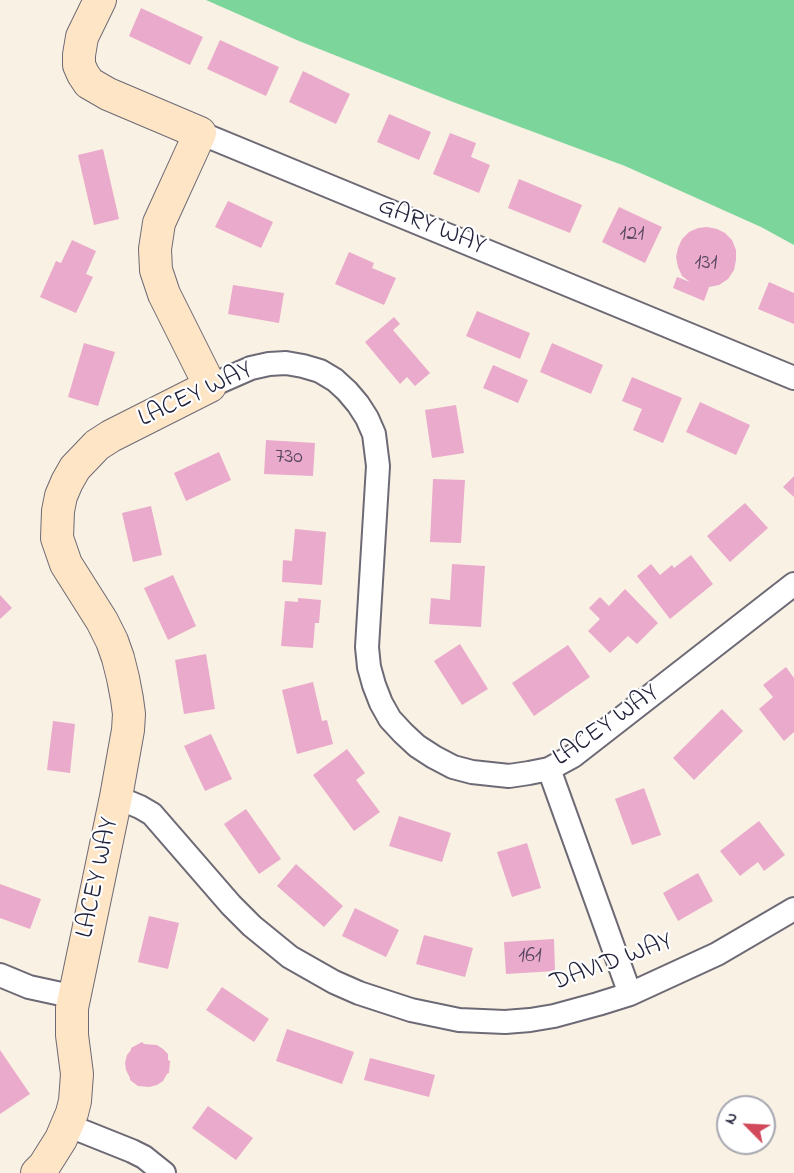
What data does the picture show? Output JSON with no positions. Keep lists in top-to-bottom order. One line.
{"streets":{"street":["GARY WAY","LACEY WAY","DAVID WAY"]},"crossings":[["LACEY WAY","DAVID WAY"]],"house_numbers":["121","131","730","161"],"north":"top left"}
